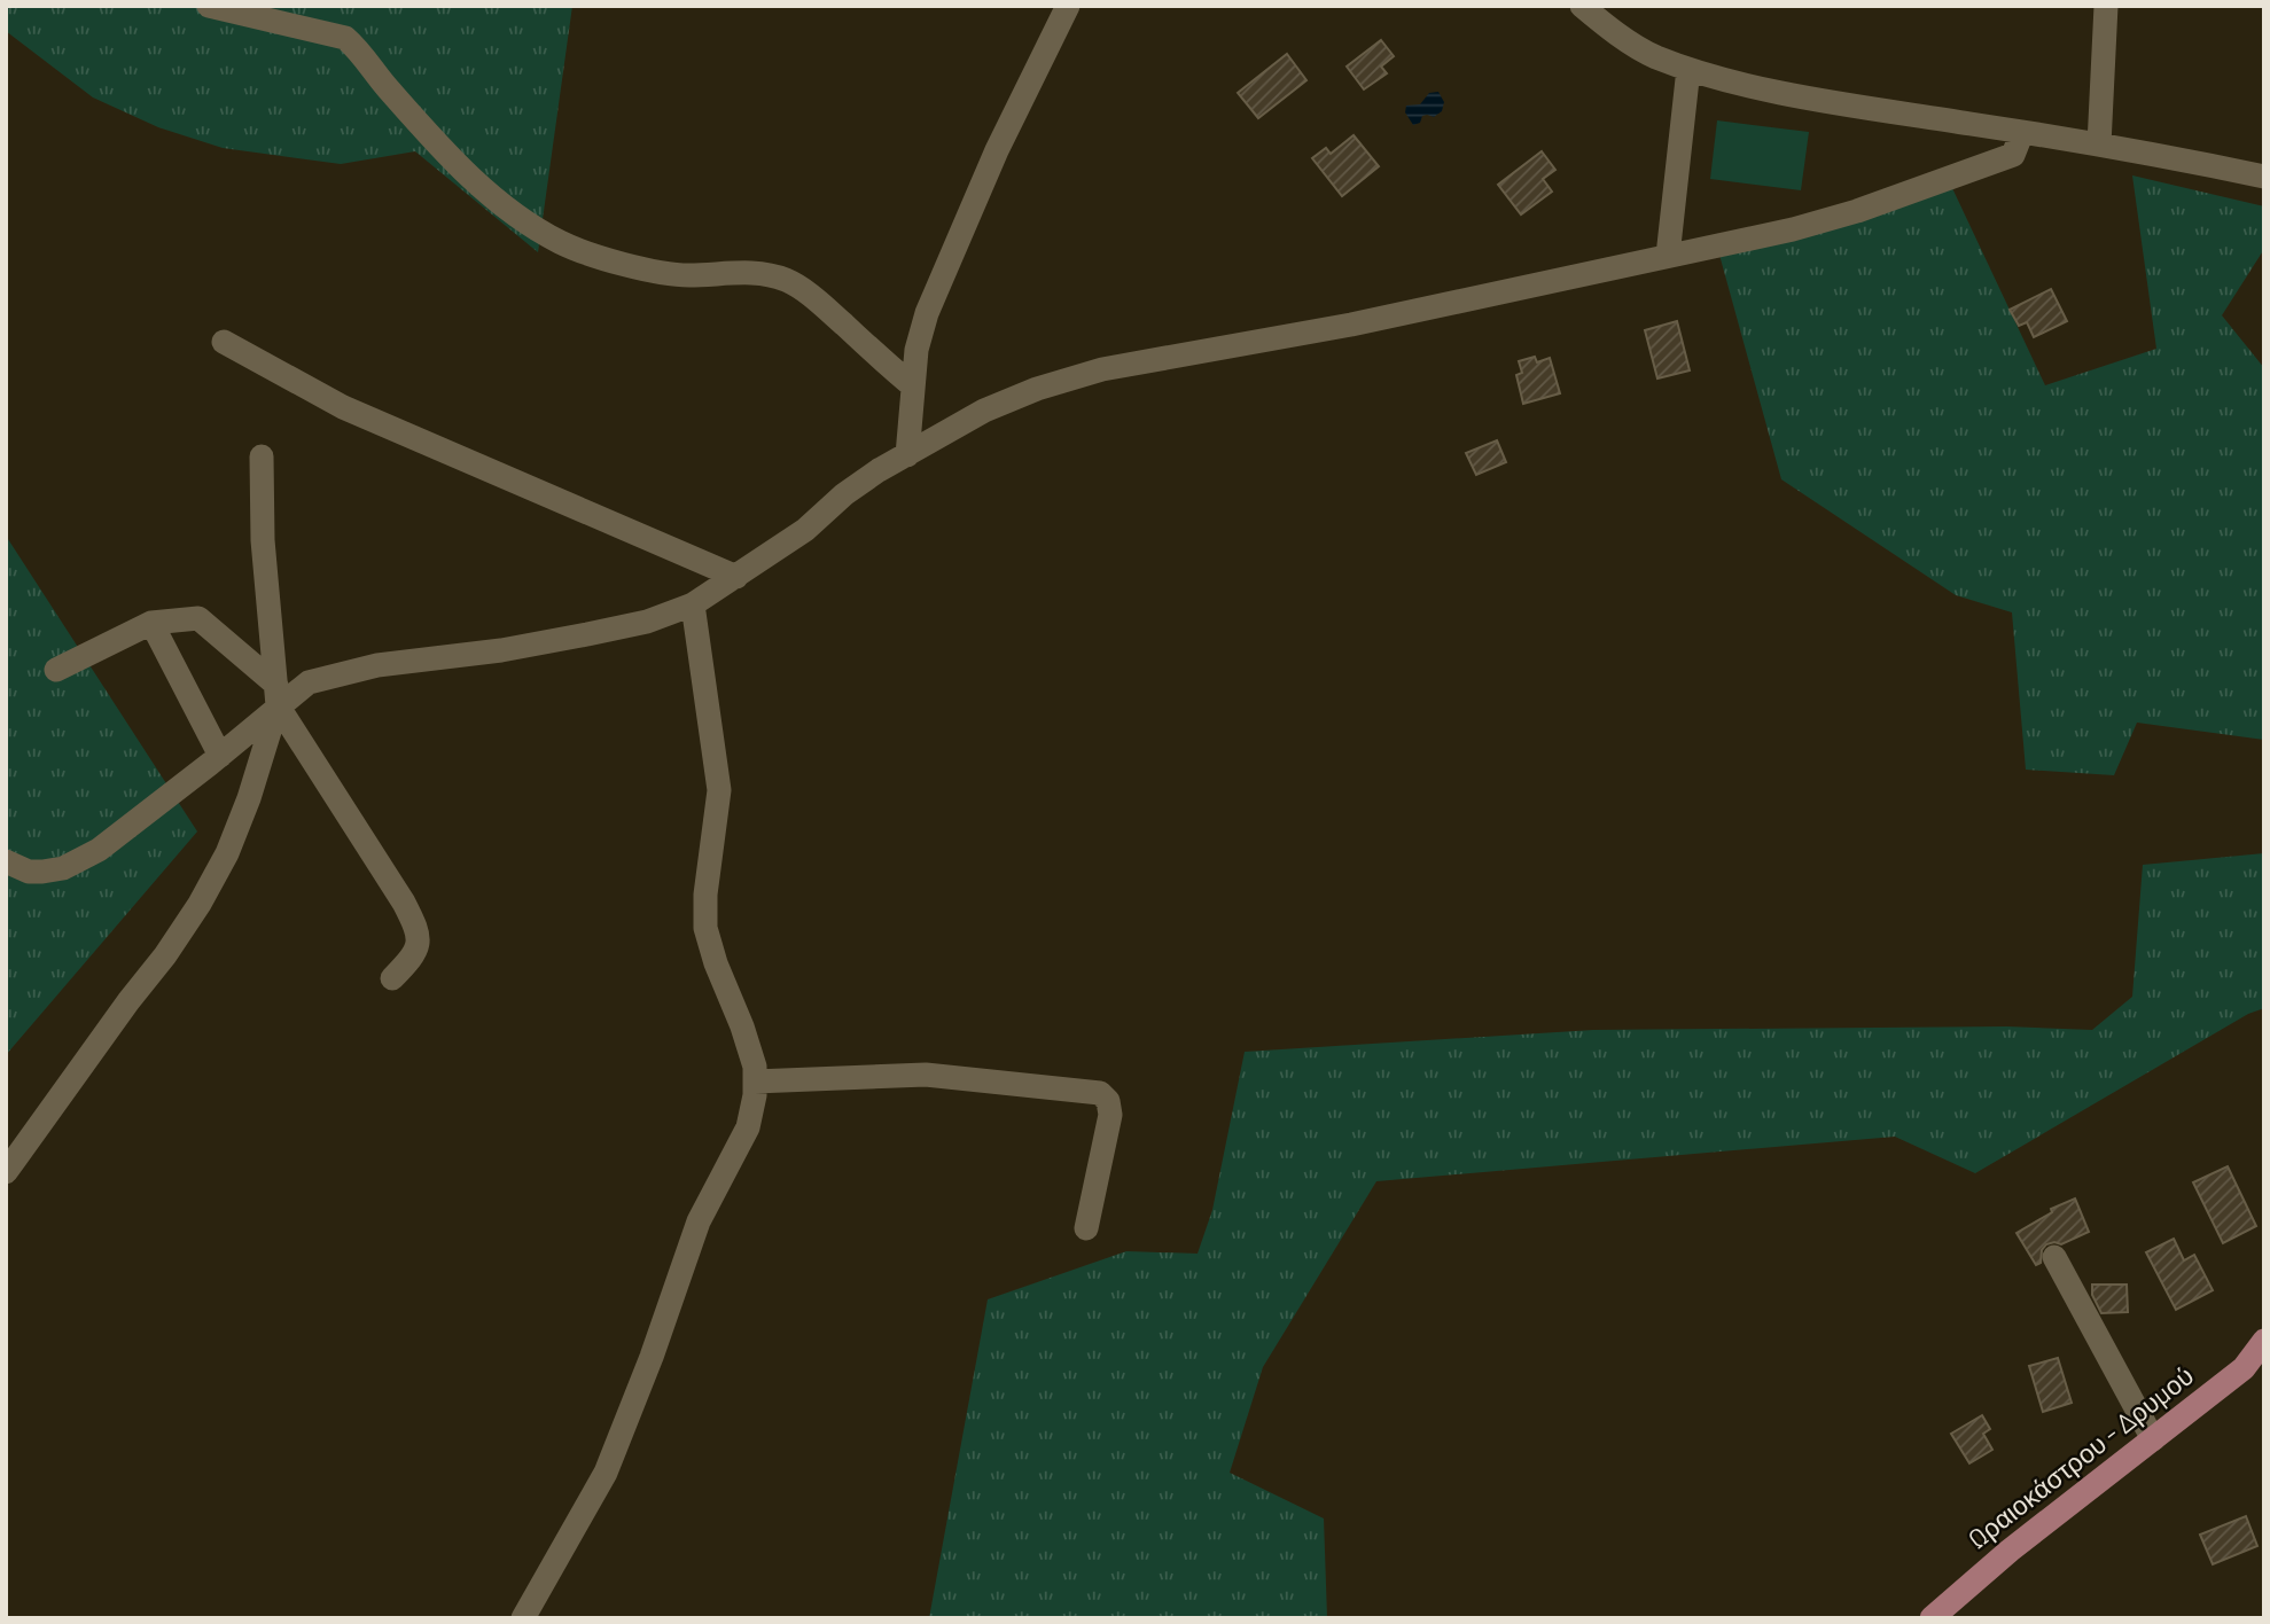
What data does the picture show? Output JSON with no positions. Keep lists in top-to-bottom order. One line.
{"streets":{"main road":["Ωραιοκάστρου - Δρυμού"]}}
